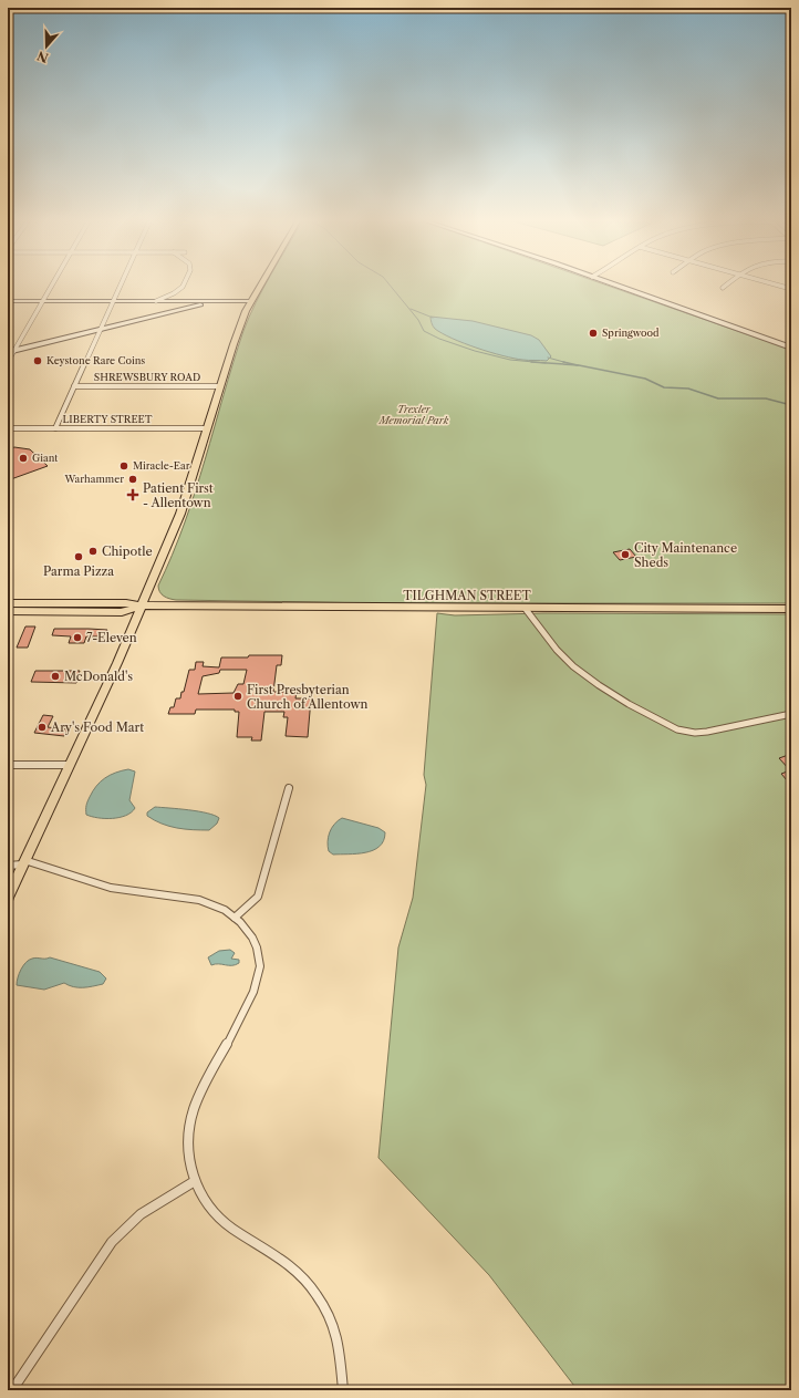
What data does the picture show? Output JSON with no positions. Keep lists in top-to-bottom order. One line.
{"streets":{"main road":["TILGHMAN STREET"],"street":["SHREWSBURY ROAD","LIBERTY STREET"]},"parks":["Trexler Memorial Park"],"places":{"other":["Springwood","Keystone Rare Coins","Giant","Miracle-Ear","Warhammer","Chipotle","City Maintenance Sheds","Parma Pizza","7-Eleven","McDonald's","First Presbyterian Church of Allentown","Ary's Food Mart"],"health":["Patient First - Allentown"]},"north":"bottom"}
